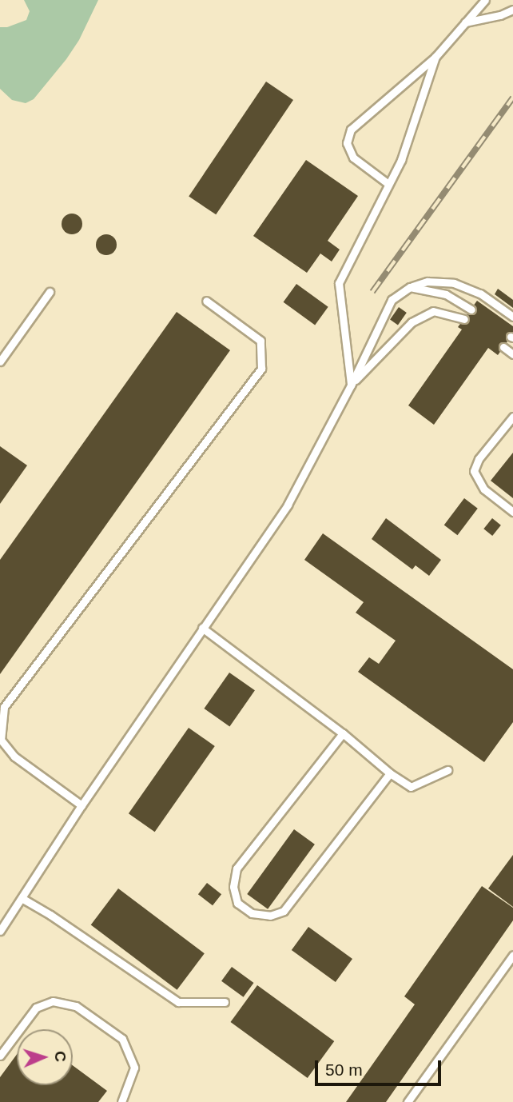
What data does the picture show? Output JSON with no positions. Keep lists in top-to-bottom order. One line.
{"scale_bar":"50 m","north":"right"}
